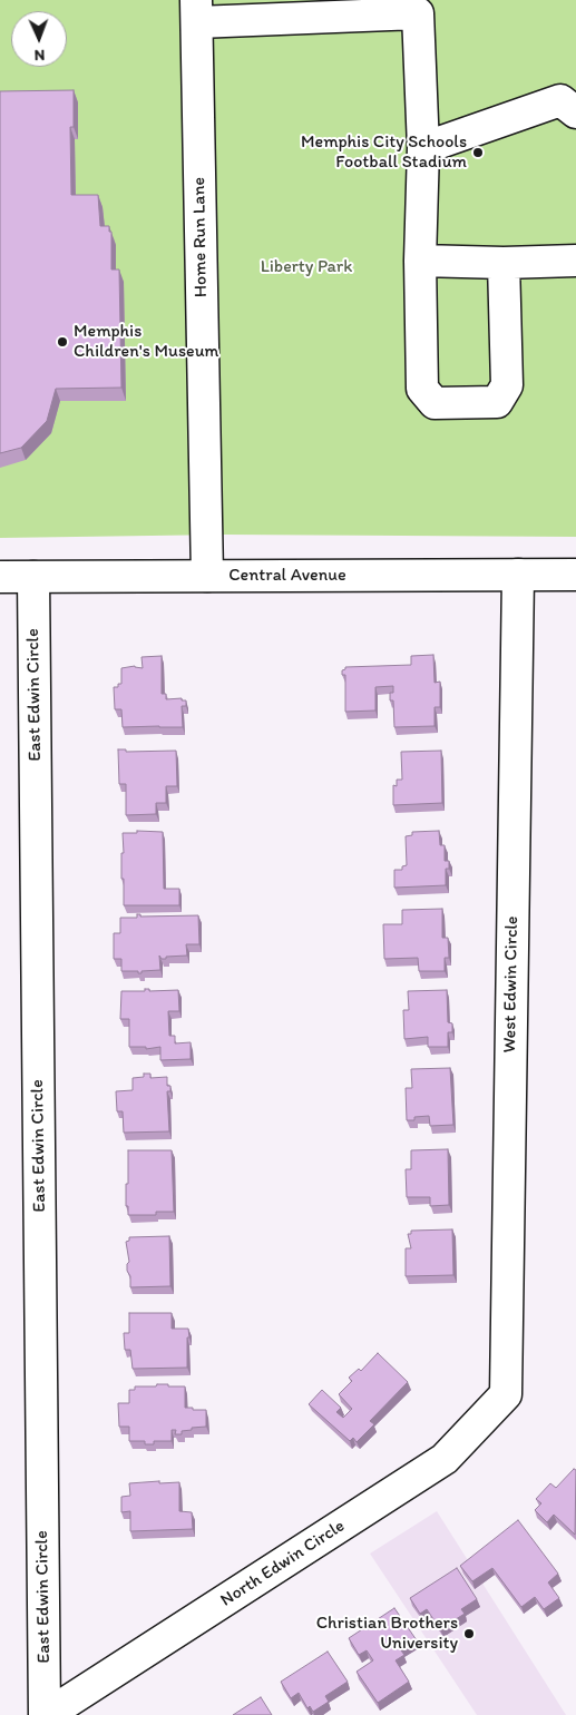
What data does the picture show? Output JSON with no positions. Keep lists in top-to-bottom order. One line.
{"streets":{"street":["Home Run Lane","Central Avenue","East Edwin Circle","West Edwin Circle","North Edwin Circle"]},"crossings":[["Home Run Lane","Central Avenue"],["Central Avenue","East Edwin Circle"],["Central Avenue","West Edwin Circle"],["East Edwin Circle","North Edwin Circle"],["West Edwin Circle","North Edwin Circle"]],"parks":["Liberty Park"],"places":["Memphis City Schools Football Stadium","Memphis Children's Museum","Christian Brothers University"],"north":"bottom"}
